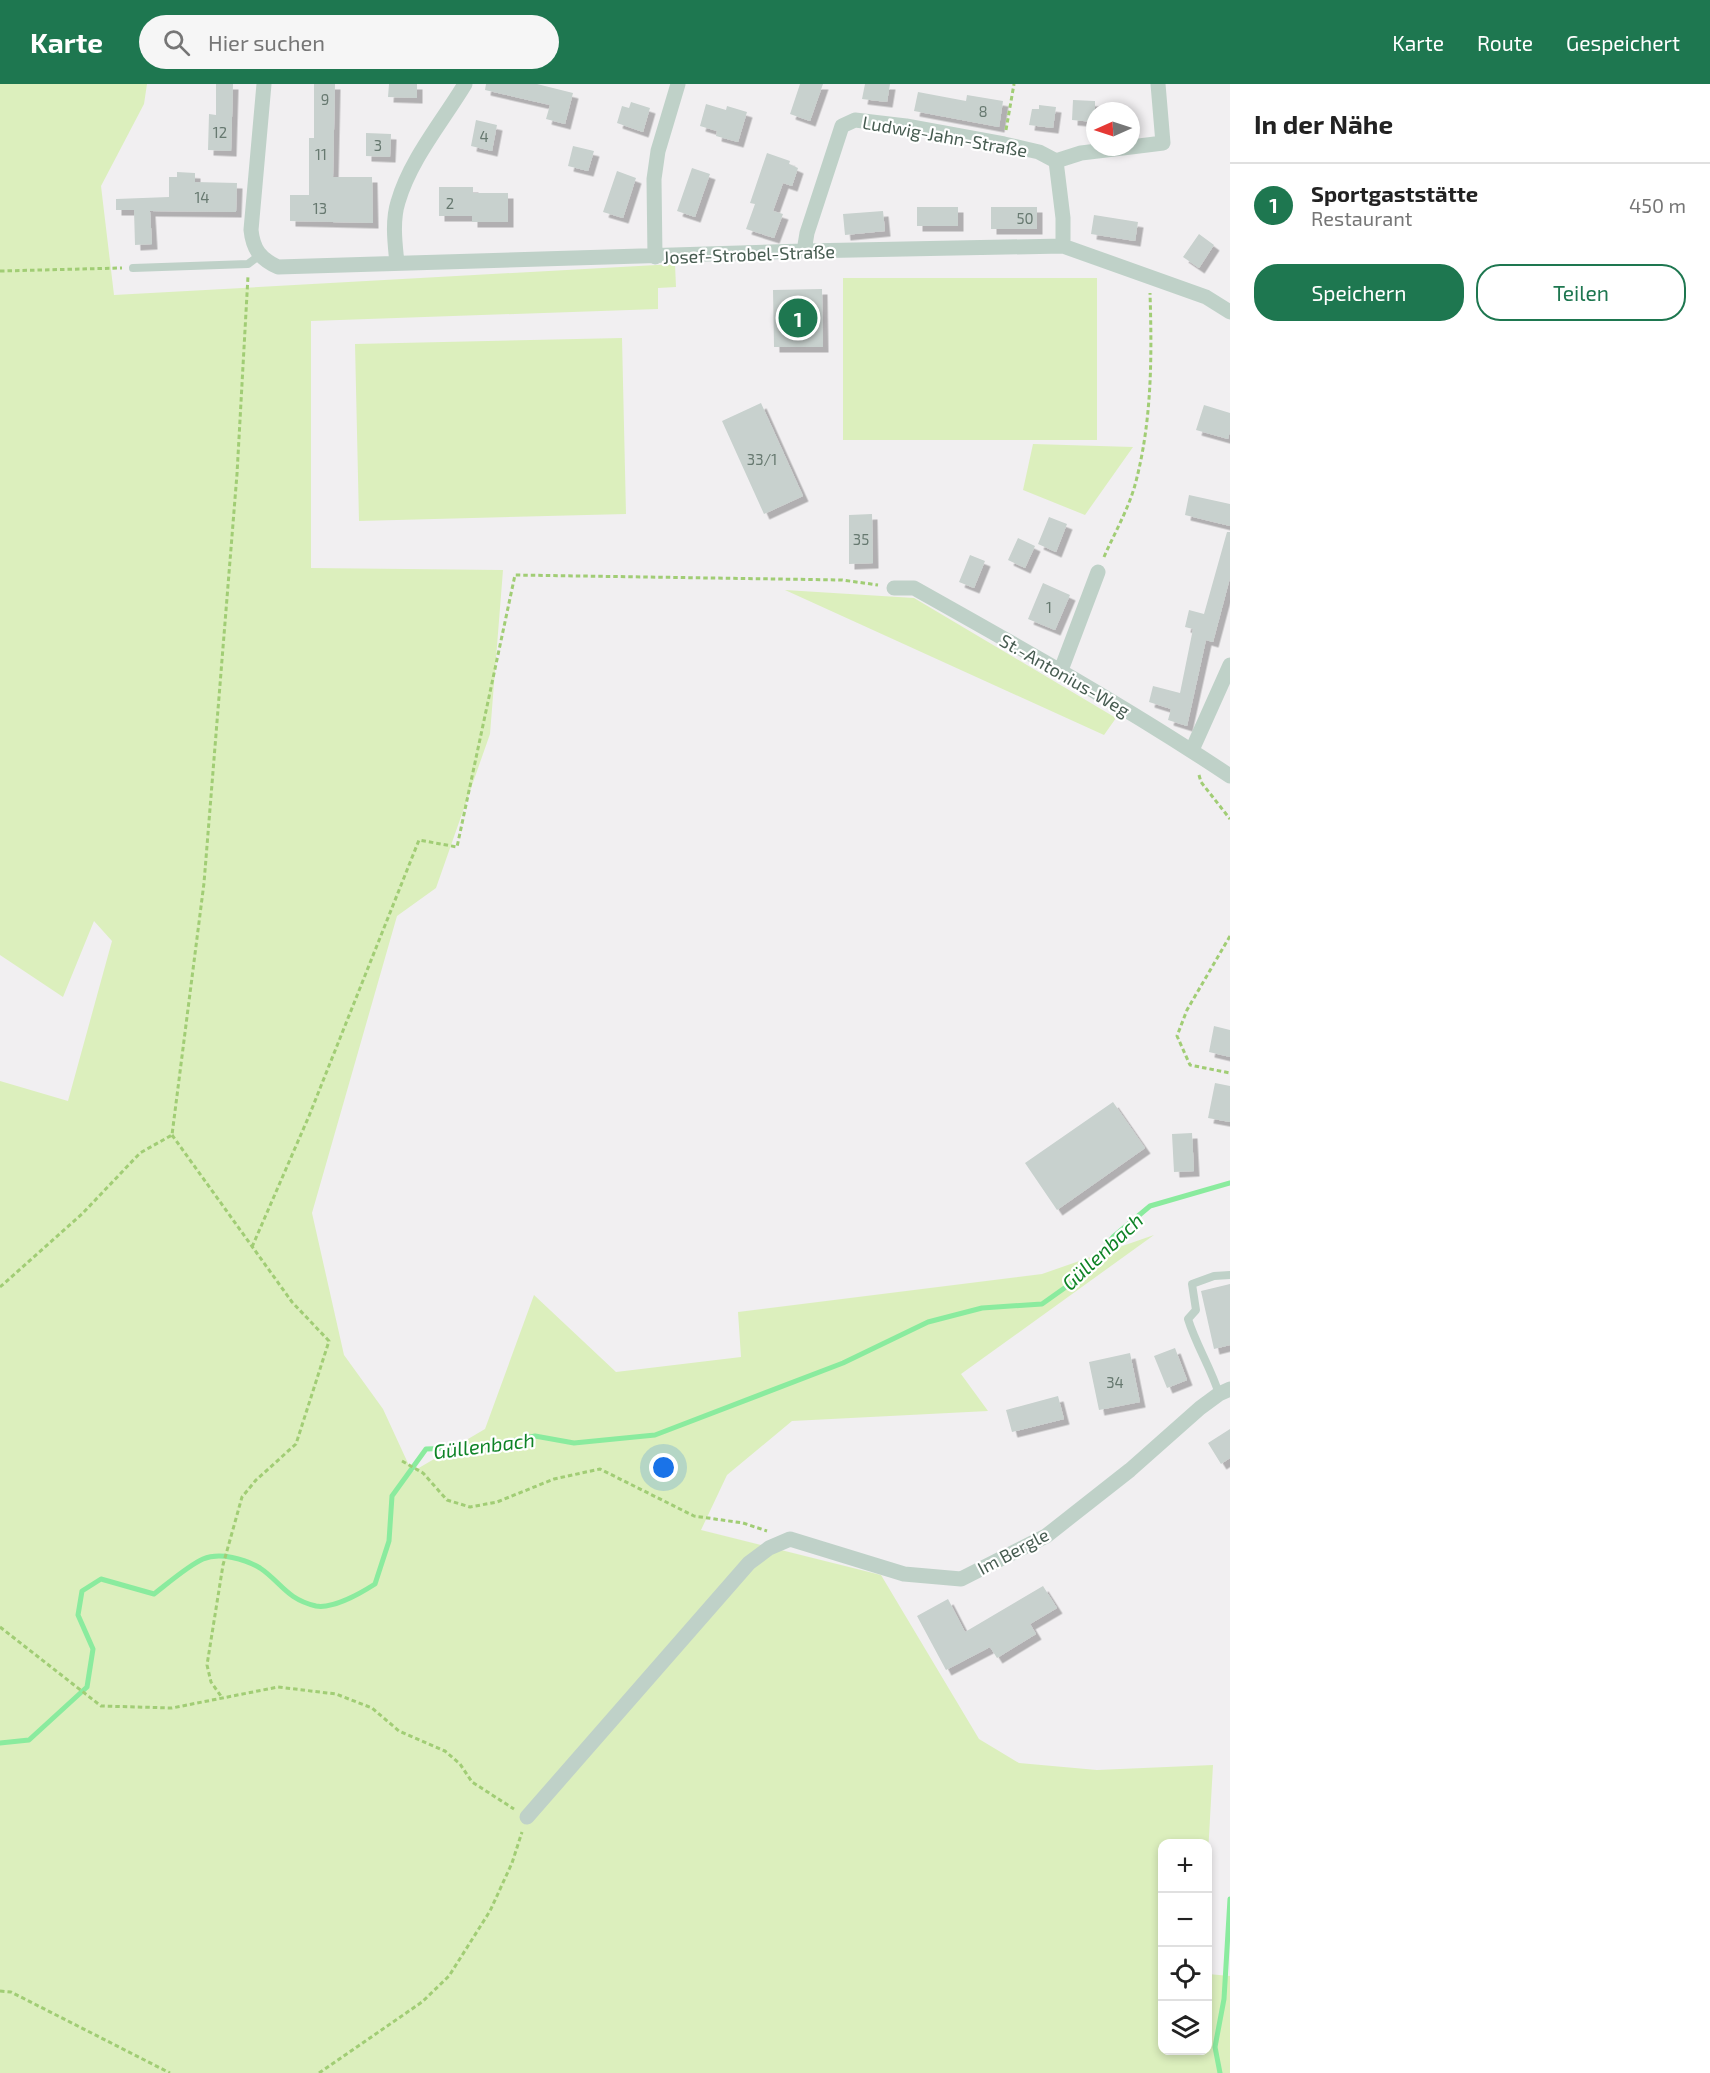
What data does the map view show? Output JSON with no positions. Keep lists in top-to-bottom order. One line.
{"streets":{"street":["Ludwig-Jahn-Straße","Josef-Strobel-Straße","St.-Antonius-Weg","Im Bergle"]},"crossings":[["Ludwig-Jahn-Straße","Josef-Strobel-Straße"]],"water":["Güllenbach"],"house_numbers":["9","8","12","4","3","11","14","2","13","50","33/1","35","1","34"],"north":"left","page":{"header":"Karte","search":"Hier suchen","nav":["Karte","Route","Gespeichert"],"heading":"In der Nähe","list":[{"mark":"1","name":"Sportgaststätte","note":"Restaurant","value":"450 m"}],"buttons":["Speichern","Teilen"],"pins":"1","map_buttons":["+","−"]}}
